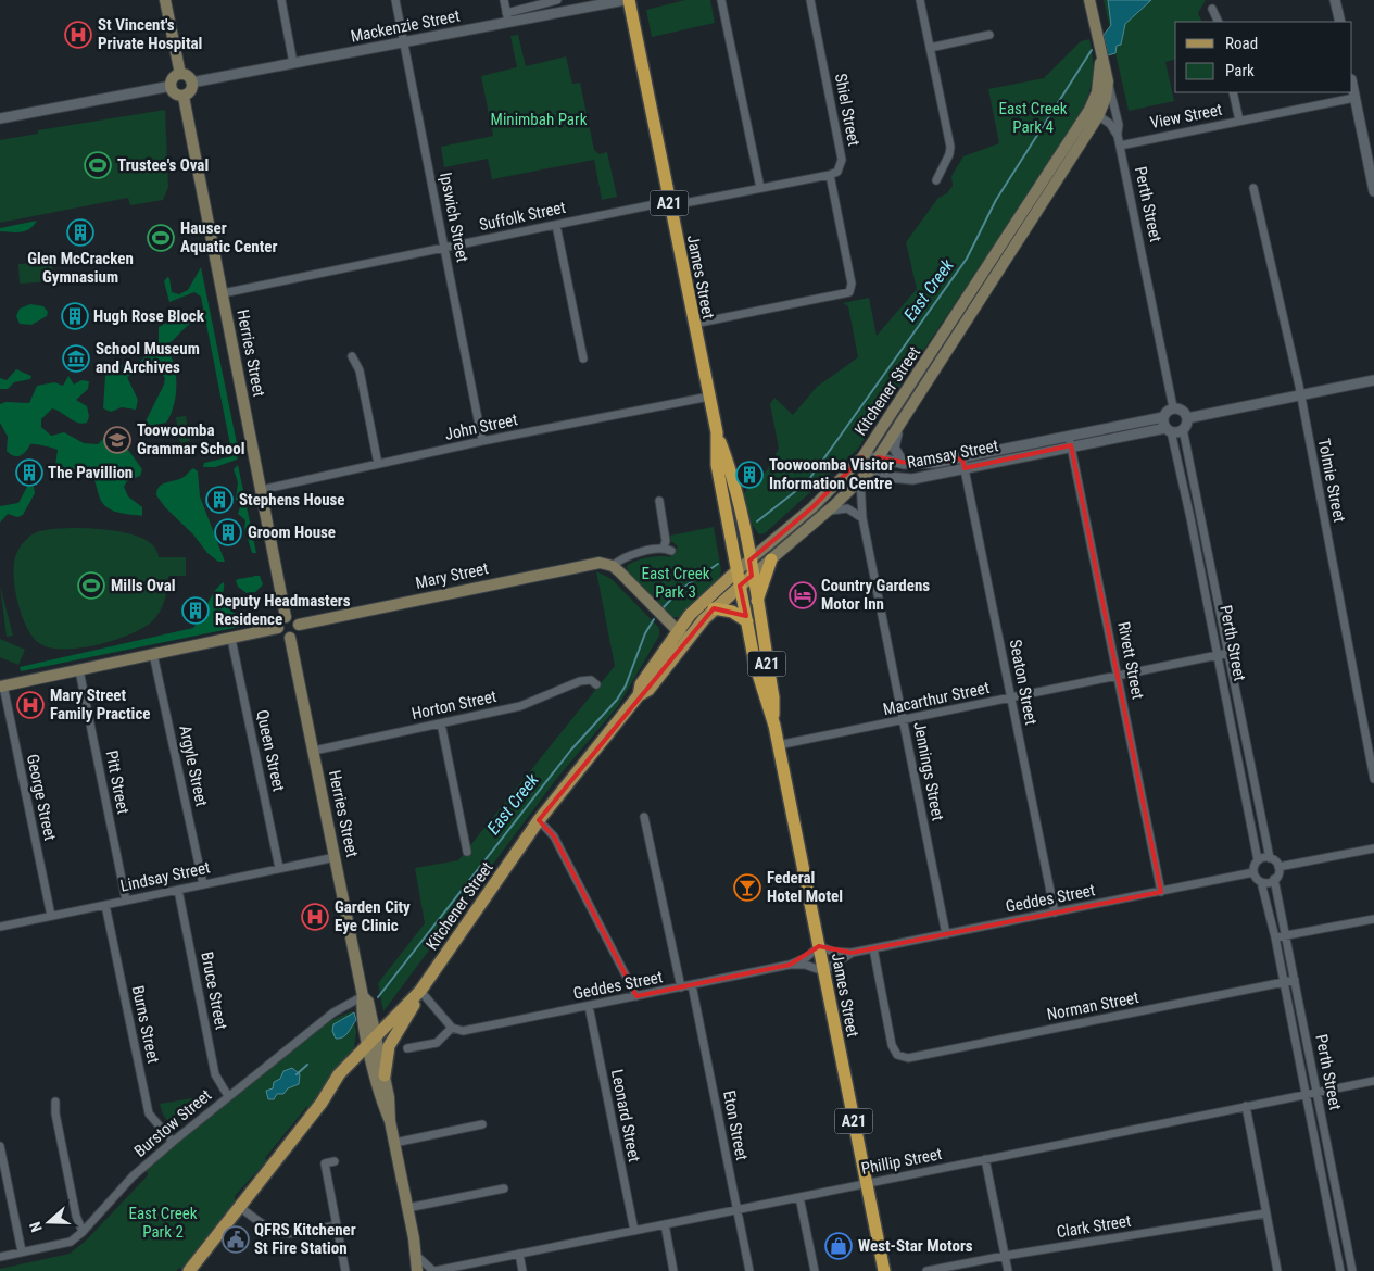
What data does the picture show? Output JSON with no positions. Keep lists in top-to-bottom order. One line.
{"streets":{"highway":["A21","James Street"],"main road":["Perth Street","Herries Street","Kitchener Street","Mary Street"],"street":["Mackenzie Street","Shiel Street","View Street","Suffolk Street","Ipswich Street","John Street","Ramsay Street","Tolmie Street","Rivett Street","Seaton Street","Macarthur Street","Horton Street","Queen Street","Argyle Street","Jennings Street","Pitt Street","George Street","Lindsay Street","Geddes Street","Bruce Street","Norman Street","Burns Street","Leonard Street","Burstow Street","Eton Street","Phillip Street","Clark Street"]},"crossings":[["Mackenzie Street","Ipswich Street"],["Mackenzie Street","James Street"],["Mackenzie Street","Herries Street"],["Shiel Street","Suffolk Street"],["View Street","Perth Street"],["Perth Street","Kitchener Street"],["Perth Street","Ramsay Street"],["Perth Street","Macarthur Street"],["Perth Street","Geddes Street"],["Perth Street","Norman Street"],["Perth Street","Phillip Street"],["Suffolk Street","Ipswich Street"],["Suffolk Street","James Street"],["Suffolk Street","Herries Street"],["Ipswich Street","John Street"],["James Street","Kitchener Street"],["James Street","John Street"],["James Street","Macarthur Street"],["James Street","Geddes Street"],["James Street","Phillip Street"],["Herries Street","Kitchener Street"],["Herries Street","John Street"],["Herries Street","Mary Street"],["Herries Street","Horton Street"],["Herries Street","Lindsay Street"],["Herries Street","Burstow Street"],["Herries Street","Phillip Street"],["Kitchener Street","Ramsay Street"],["Kitchener Street","Jennings Street"],["Ramsay Street","Rivett Street"],["Ramsay Street","Seaton Street"],["Rivett Street","Macarthur Street"],["Rivett Street","Geddes Street"],["Seaton Street","Macarthur Street"],["Seaton Street","Geddes Street"],["Macarthur Street","Jennings Street"],["Queen Street","Lindsay Street"],["Argyle Street","Lindsay Street"],["Jennings Street","Geddes Street"],["Pitt Street","Lindsay Street"],["George Street","Lindsay Street"],["Lindsay Street","Bruce Street"],["Lindsay Street","Burns Street"],["Geddes Street","Norman Street"],["Geddes Street","Leonard Street"],["Geddes Street","Eton Street"],["Bruce Street","Burstow Street"],["Burns Street","Burstow Street"],["Leonard Street","Phillip Street"],["Eton Street","Phillip Street"]],"water":["East Creek"],"parks":["East Creek Park 4","Minimbah Park","East Creek Park 3","East Creek Park 2"],"places":{"hospital":["St Vincent's Private Hospital","Mary Street Family Practice","Garden City Eye Clinic"],"sports":["Trustee's Oval","Hauser Aquatic Center","Mills Oval"],"building":["Glen McCracken Gymnasium","Hugh Rose Block","The Pavillion","Toowoomba Visitor Information Centre","Stephens House","Groom House","Deputy Headmasters Residence"],"museum":["School Museum and Archives"],"school or university":["Toowoomba Grammar School"],"hotel":["Country Gardens Motor Inn"],"bar":["Federal Hotel Motel"],"public building":["QFRS Kitchener St Fire Station"],"shop":["West-Star Motors"]},"legend":["Road","Park"],"north":"left"}
